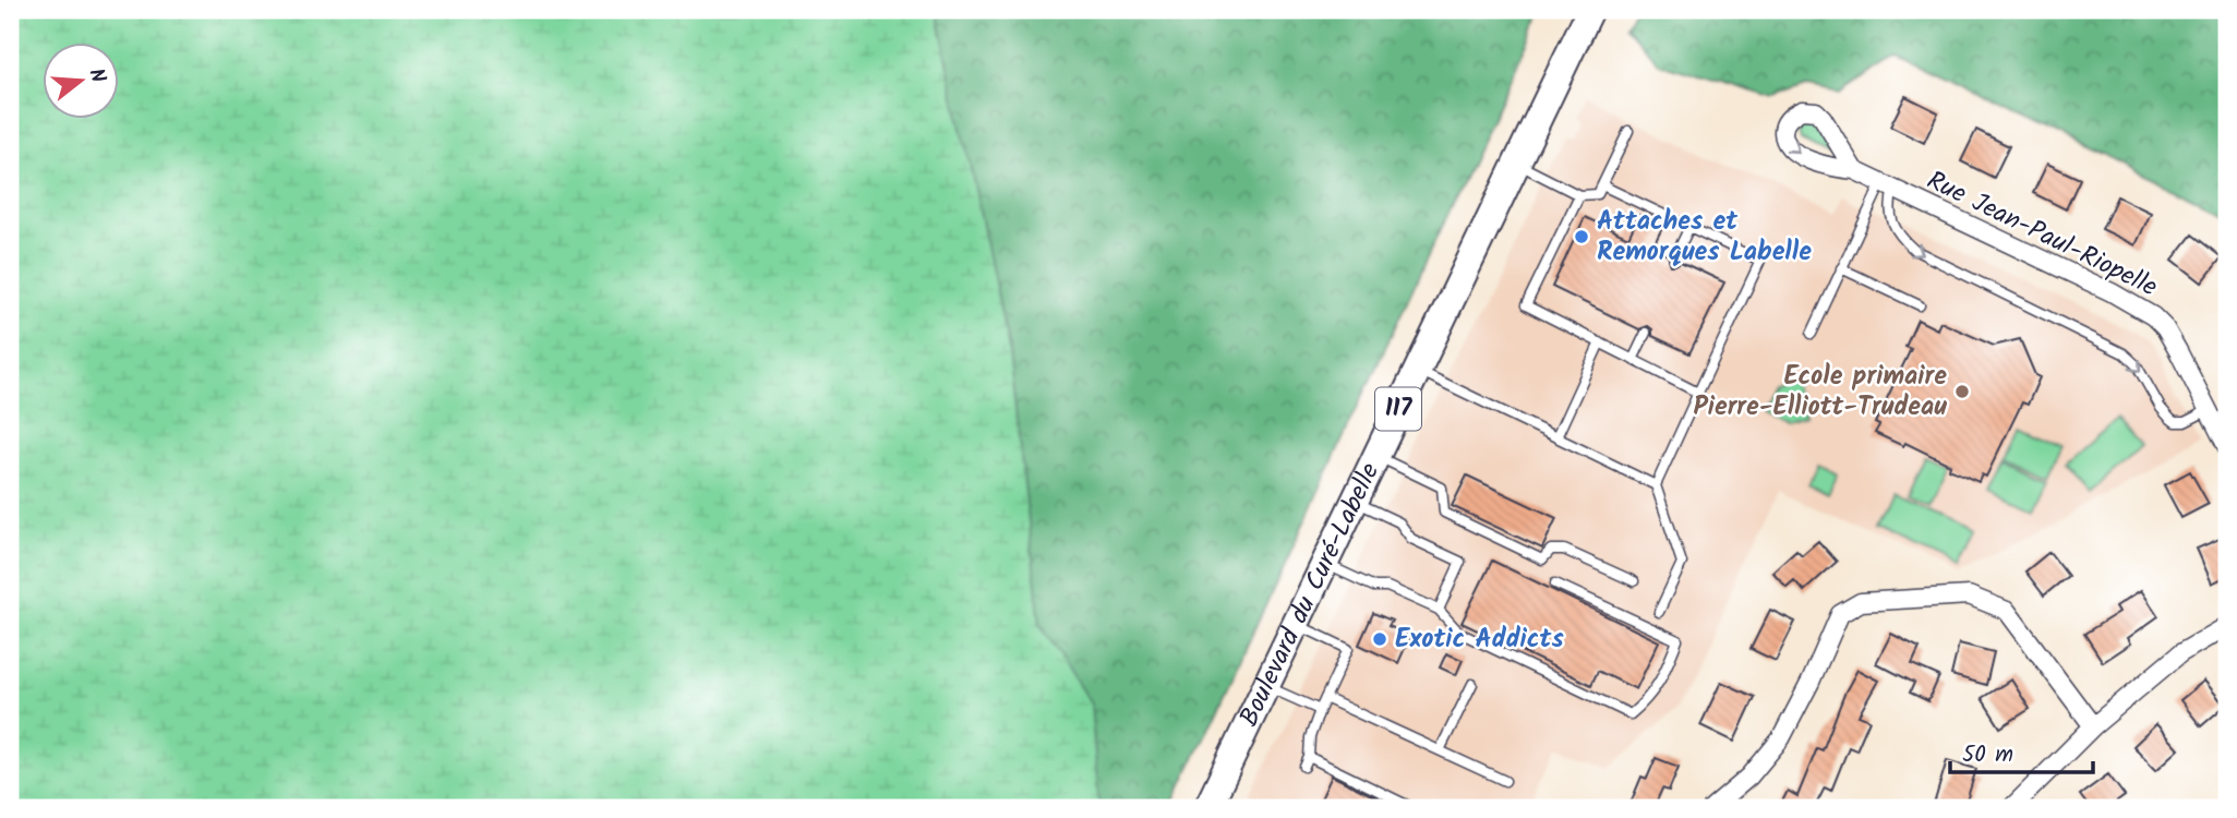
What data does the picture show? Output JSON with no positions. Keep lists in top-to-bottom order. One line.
{"streets":{"main road":["117","Boulevard du Curé-Labelle"],"street":["Rue Jean-Paul-Riopelle"]},"places":["Attaches et Remorques Labelle","Ecole primaire Pierre-Elliott-Trudeau","Exotic Addicts"],"scale_bar":"50 m","north":"right"}
